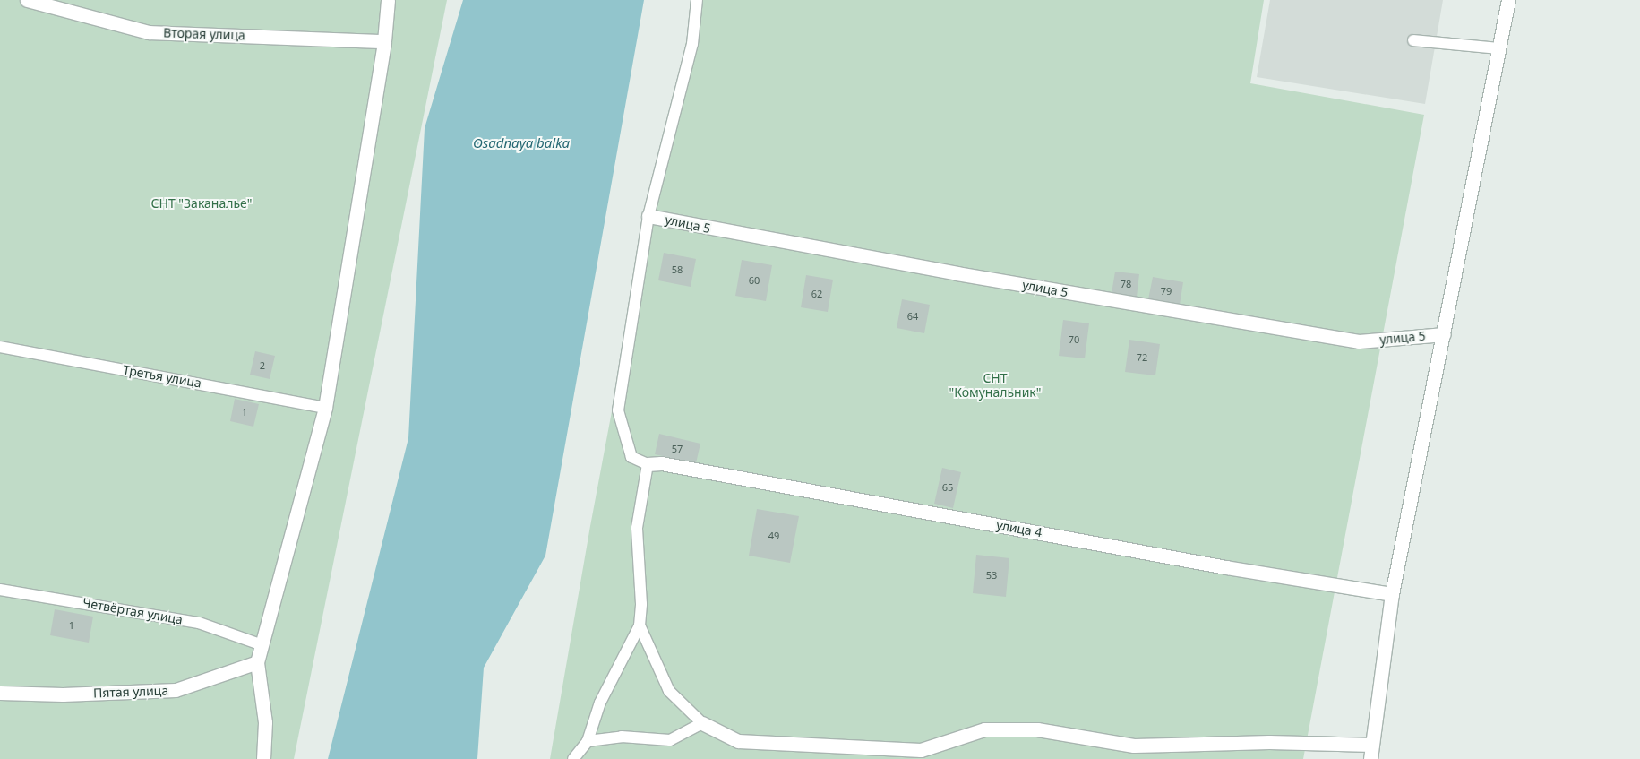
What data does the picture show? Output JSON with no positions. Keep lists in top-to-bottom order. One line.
{"streets":{"street":["Вторая улица","улица 5","улица 4","Пятая улица"],"lane":["Третья улица","Четвёртая улица"]},"water":["Osadnaya balka"],"parks":["СНТ \"Заканалье\"","СНТ \"Комунальник\""],"house_numbers":["58","60","78","79","62","64","70","72","2","1","57","65","49","53","1"]}
